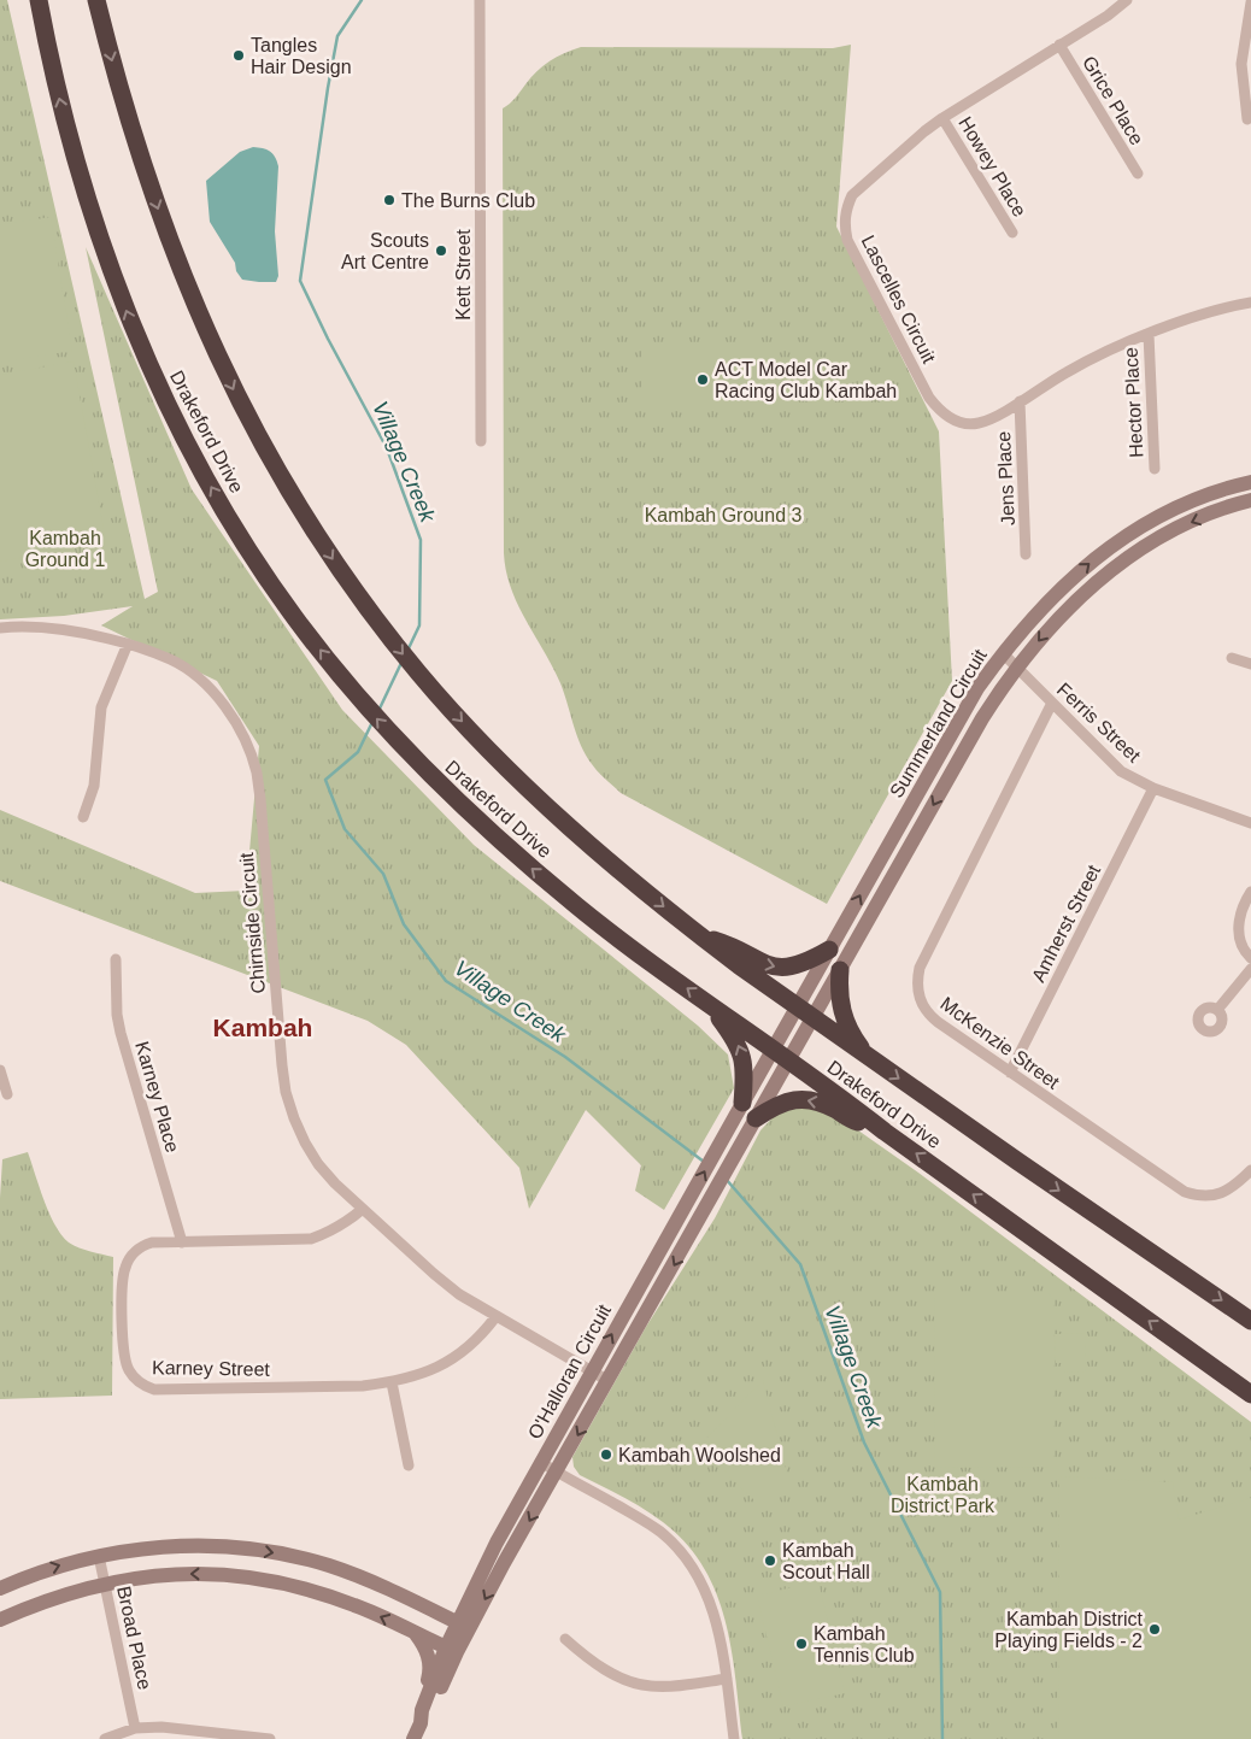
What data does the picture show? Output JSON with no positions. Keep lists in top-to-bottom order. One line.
{"streets":{"highway":["Drakeford Drive"],"street":["Grice Place","Howey Place","Kett Street","Lascelles Circuit","Hector Place","Jens Place","Ferris Street","Summerland Circuit","Chirnside Circuit","Amherst Street","McKenzie Street","Karney Place","Karney Street","O'Halloran Circuit","Broad Place"]},"crossings":[["Grice Place","Lascelles Circuit"],["Howey Place","Lascelles Circuit"],["Lascelles Circuit","Hector Place"],["Lascelles Circuit","Jens Place"],["Drakeford Drive","Summerland Circuit"],["Drakeford Drive","O'Halloran Circuit"],["Ferris Street","Summerland Circuit"],["Ferris Street","Amherst Street"],["Ferris Street","McKenzie Street"],["Summerland Circuit","O'Halloran Circuit"],["Chirnside Circuit","Karney Street"],["Chirnside Circuit","O'Halloran Circuit"],["Amherst Street","McKenzie Street"],["Karney Place","Karney Street"]],"districts":["Kambah"],"water":["Village Creek"],"parks":["Kambah Ground 3","Kambah Ground 1","Kambah District Park"],"places":["Tangles Hair Design","The Burns Club","Scouts Art Centre","ACT Model Car Racing Club Kambah","Kambah Woolshed","Kambah Scout Hall","Kambah District Playing Fields - 2","Kambah Tennis Club"]}
